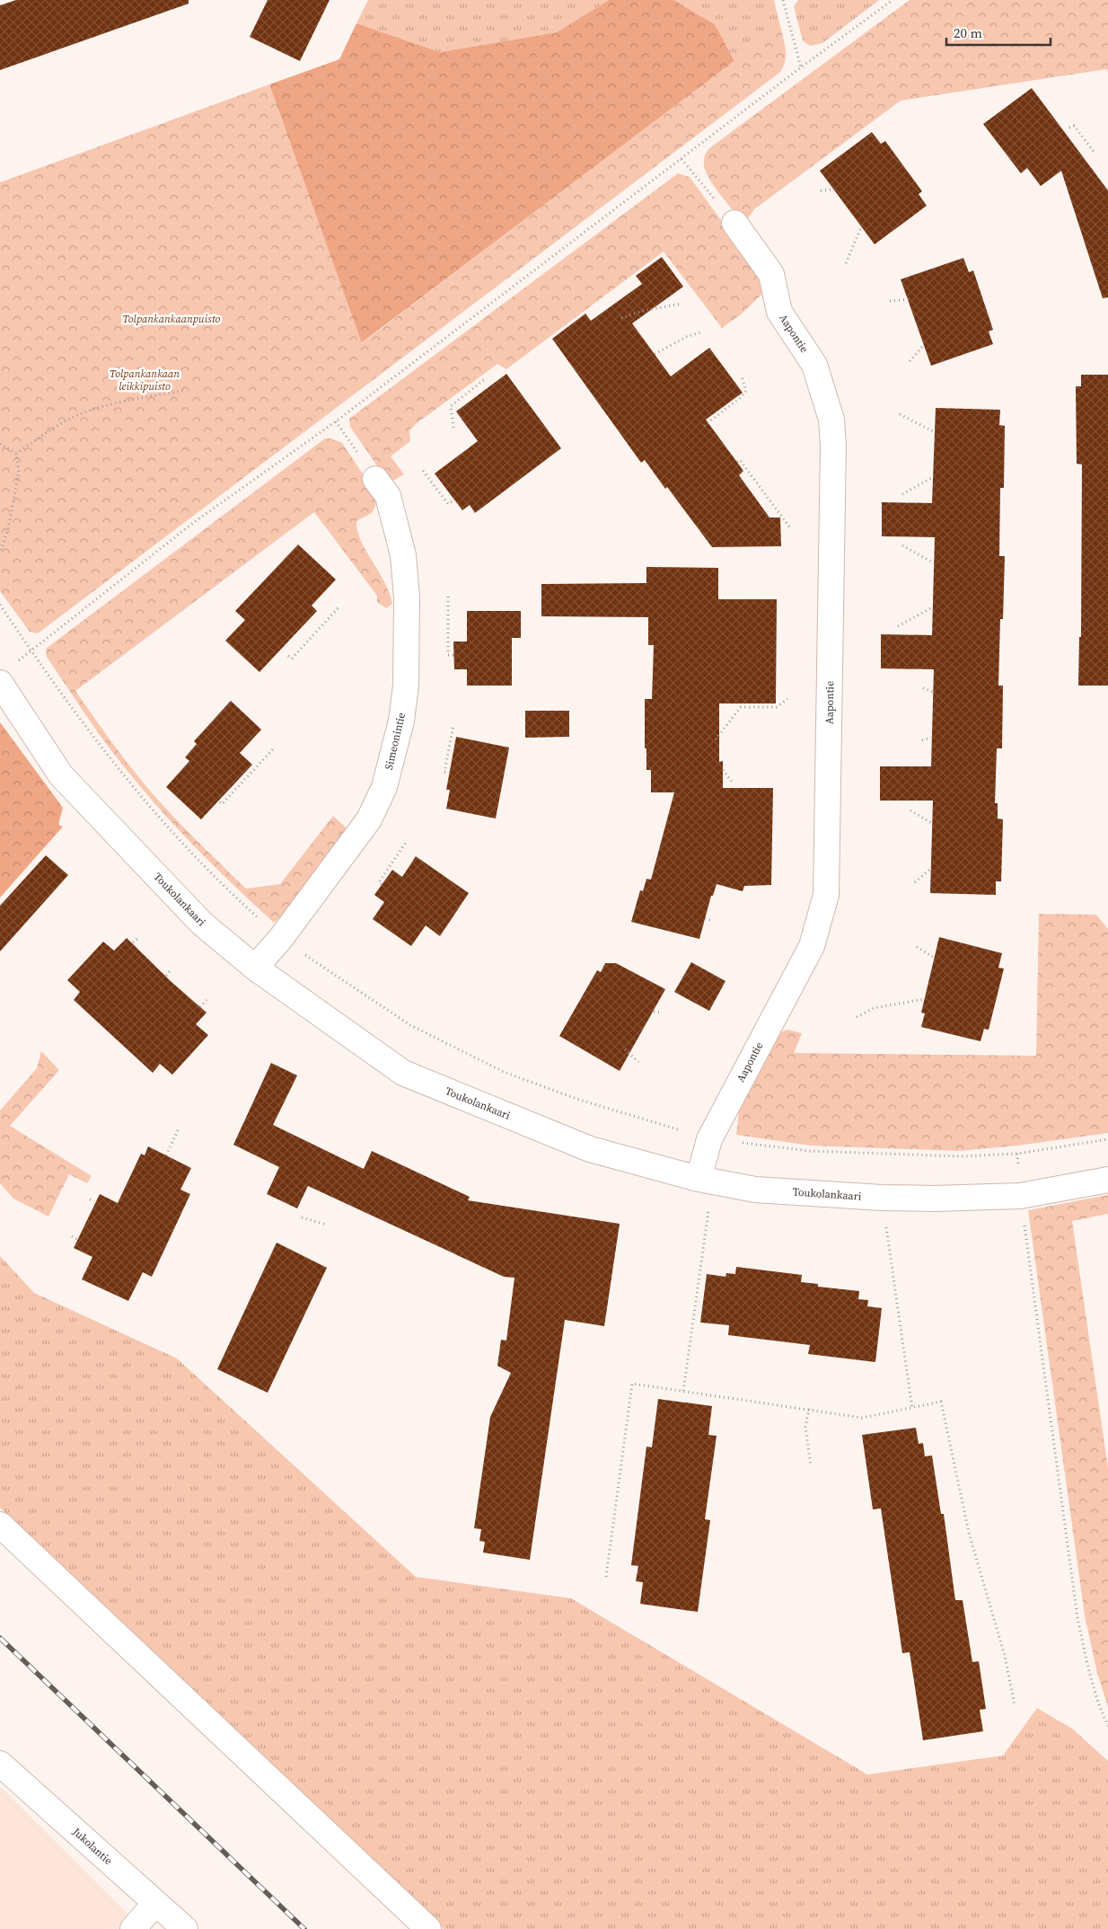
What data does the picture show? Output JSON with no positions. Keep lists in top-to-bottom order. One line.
{"streets":{"street":["Aapontie","Simeonintie","Toukolankaari","Jukolantie"]},"crossings":[["Aapontie","Toukolankaari"],["Simeonintie","Toukolankaari"]],"parks":["Tolpankankaanpuisto","Tolpankankaan leikkipuisto"],"scale_bar":"20 m"}
